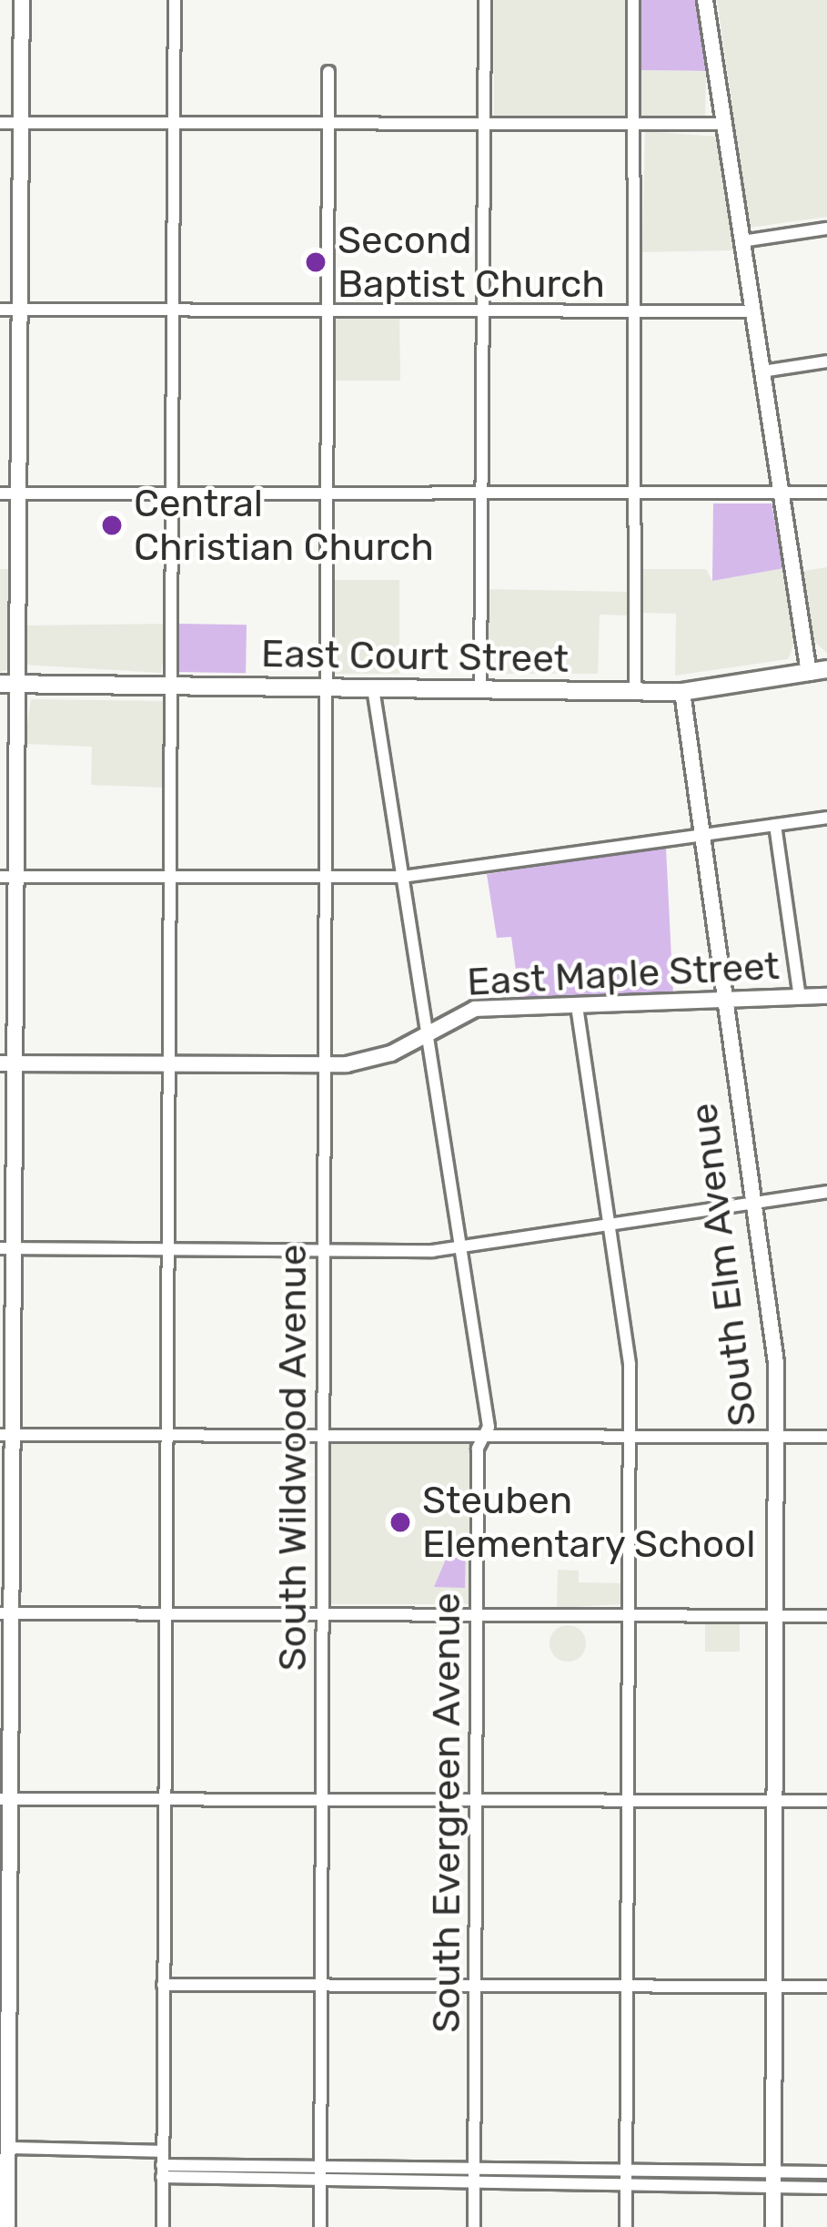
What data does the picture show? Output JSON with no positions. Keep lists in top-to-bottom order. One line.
{"streets":{"main road":["East Court Street"],"street":["East Maple Street","South Elm Avenue","South Wildwood Avenue","South Evergreen Avenue"]},"crossings":[["East Court Street","South Elm Avenue"],["East Court Street","South Wildwood Avenue"],["East Court Street","South Evergreen Avenue"],["East Maple Street","South Elm Avenue"],["East Maple Street","South Wildwood Avenue"],["East Maple Street","South Evergreen Avenue"]],"places":["Second Baptist Church","Central Christian Church","Steuben Elementary School"]}
